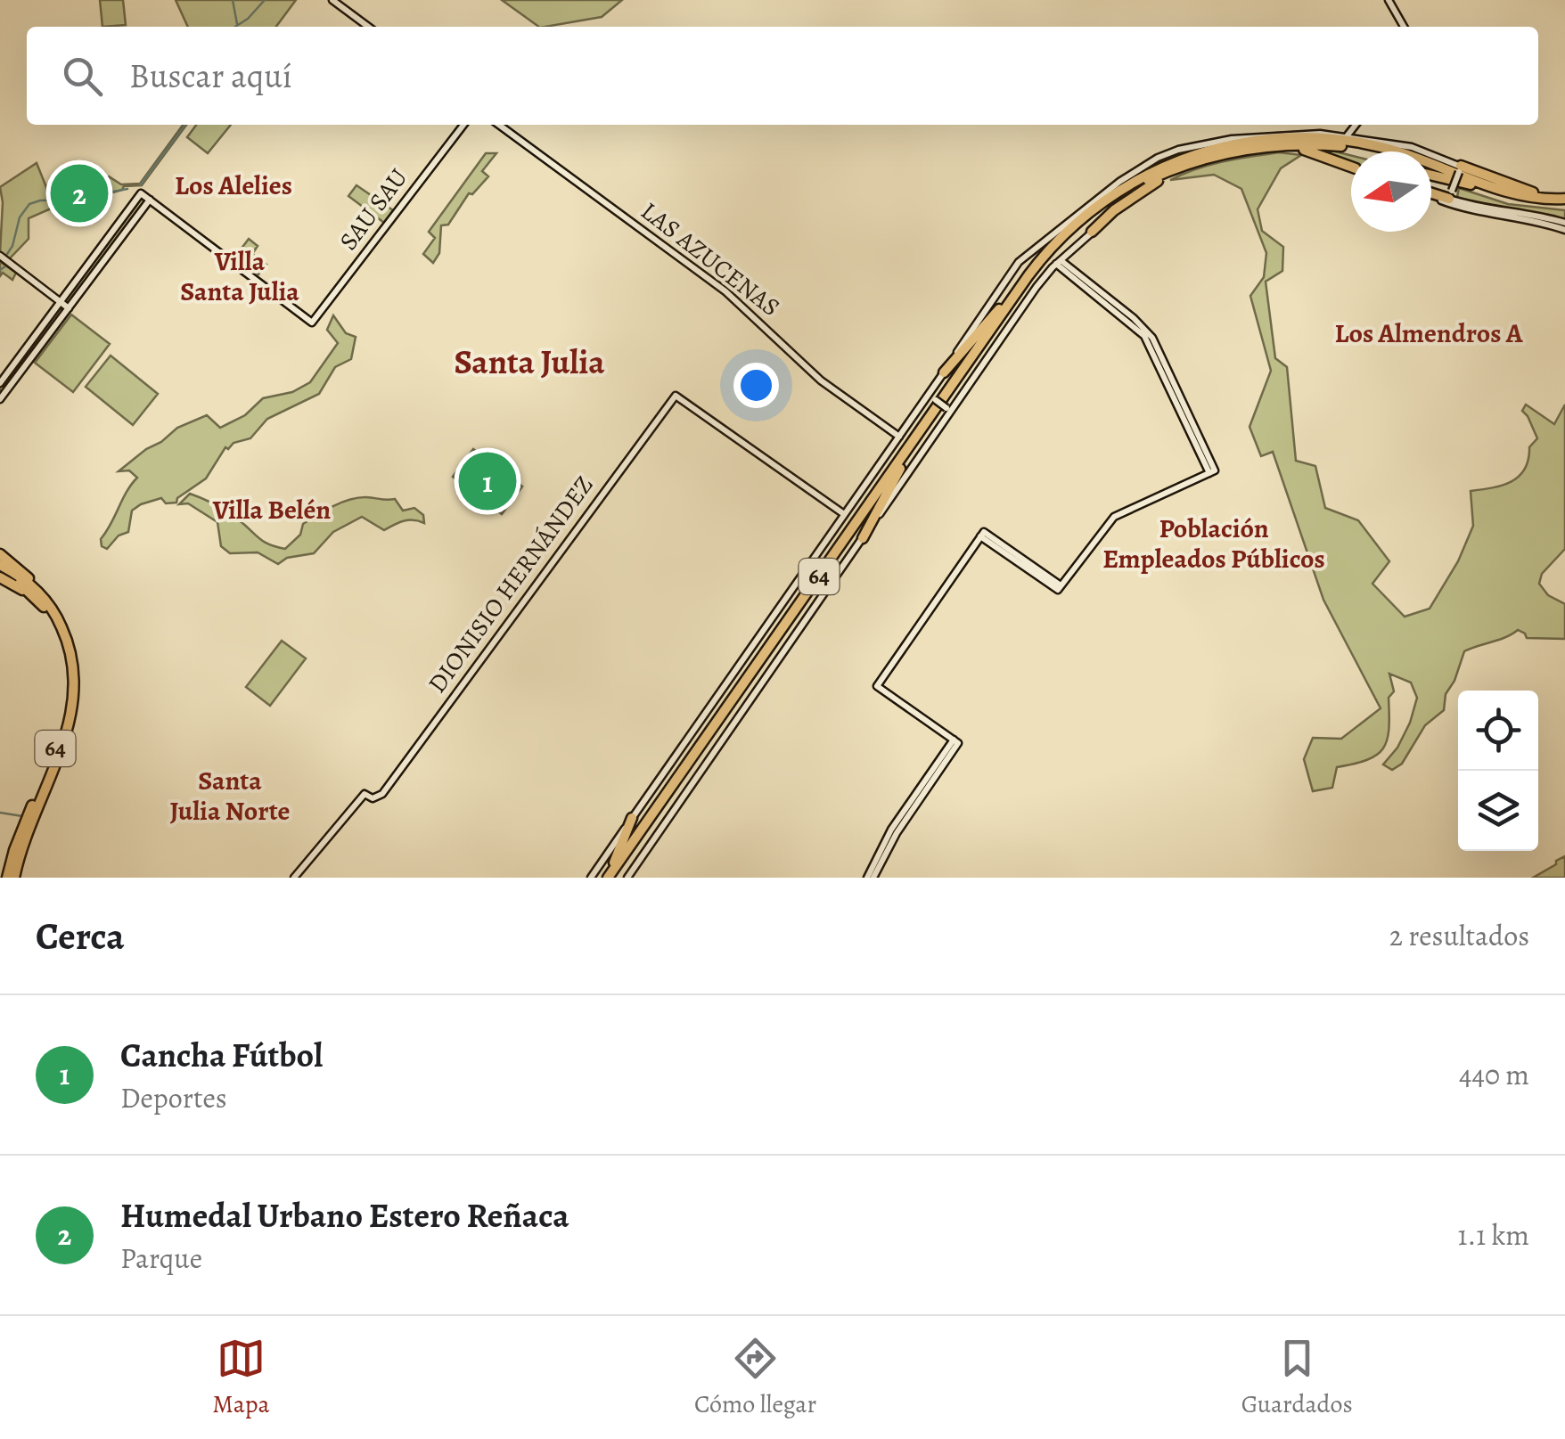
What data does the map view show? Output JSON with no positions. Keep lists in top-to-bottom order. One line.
{"streets":{"highway":["64"],"street":["SAU SAU","LAS AZUCENAS","DIONISIO HERNÁNDEZ"]},"districts":["Los Alelies","Villa Santa Julia","Los Almendros A","Santa Julia","Villa Belén","Población Empleados Públicos","Santa Julia Norte"],"north":"left","page":{"search":"Buscar aquí","pins":["2","1"],"heading":["Cerca","2 resultados"],"list":[{"mark":"1","name":"Cancha Fútbol","note":"Deportes","value":"440 m"},{"mark":"2","name":"Humedal Urbano Estero Reñaca","note":"Parque","value":"1.1 km"}],"nav":["Mapa","Cómo llegar","Guardados"]}}
